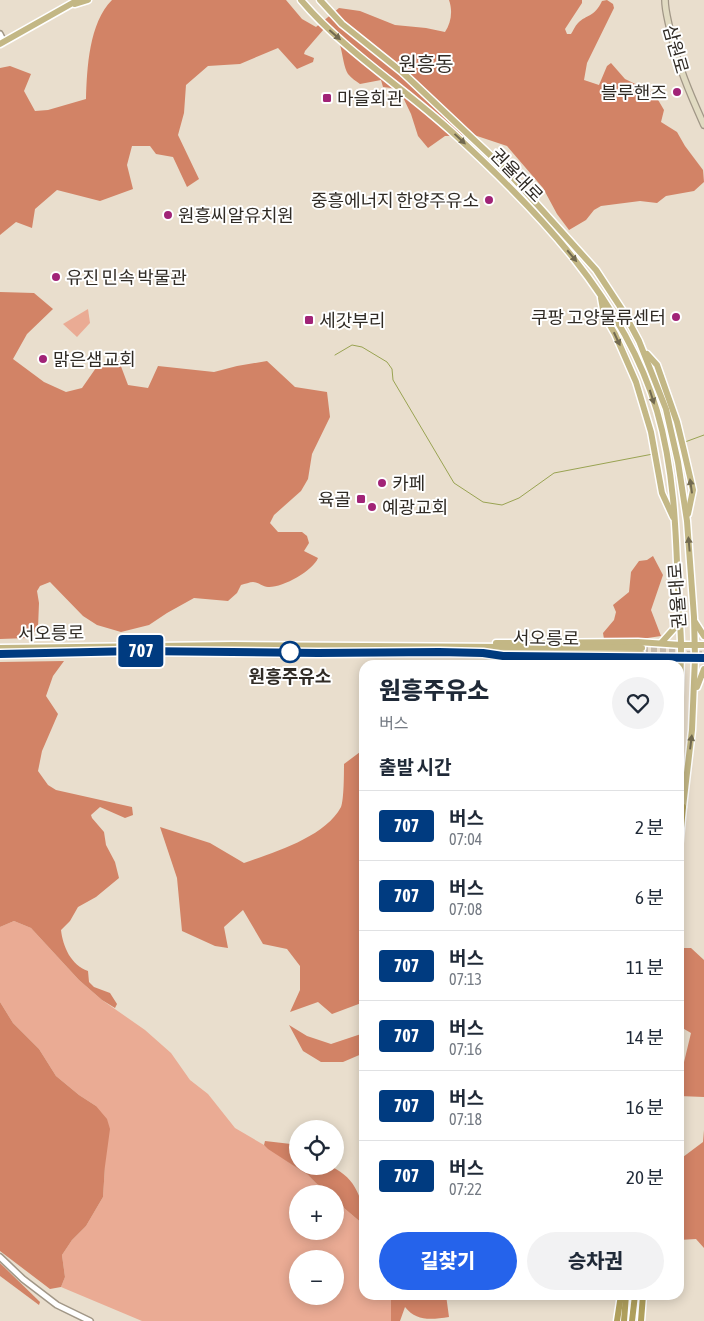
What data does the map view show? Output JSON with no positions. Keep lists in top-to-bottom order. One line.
{"streets":{"main road":["삼원로","권율대로","서오릉로"]},"districts":["원흥동"],"places":{"other":["블루핸즈","중흥에너지 한양주유소","원흥씨알유치원","유진 민속 박물관","쿠팡 고양물류센터","맑은샘교회","카페","예광교회","원흥주유소"],"transit":["마을회관","세갓부리","육골"]},"lines":["bus line 707"],"page":{"on_map":"707","heading":[["원흥주유소","버스"],"출발 시간"],"list":[{"mark":"707","name":"버스","note":"07:04","value":"2 분"},{"mark":"707","name":"버스","note":"07:08","value":"6 분"},{"mark":"707","name":"버스","note":"07:13","value":"11 분"},{"mark":"707","name":"버스","note":"07:16","value":"14 분"},{"mark":"707","name":"버스","note":"07:18","value":"16 분"},{"mark":"707","name":"버스","note":"07:22","value":"20 분"}],"map_buttons":["+","−"],"buttons":["길찾기","승차권"]}}
